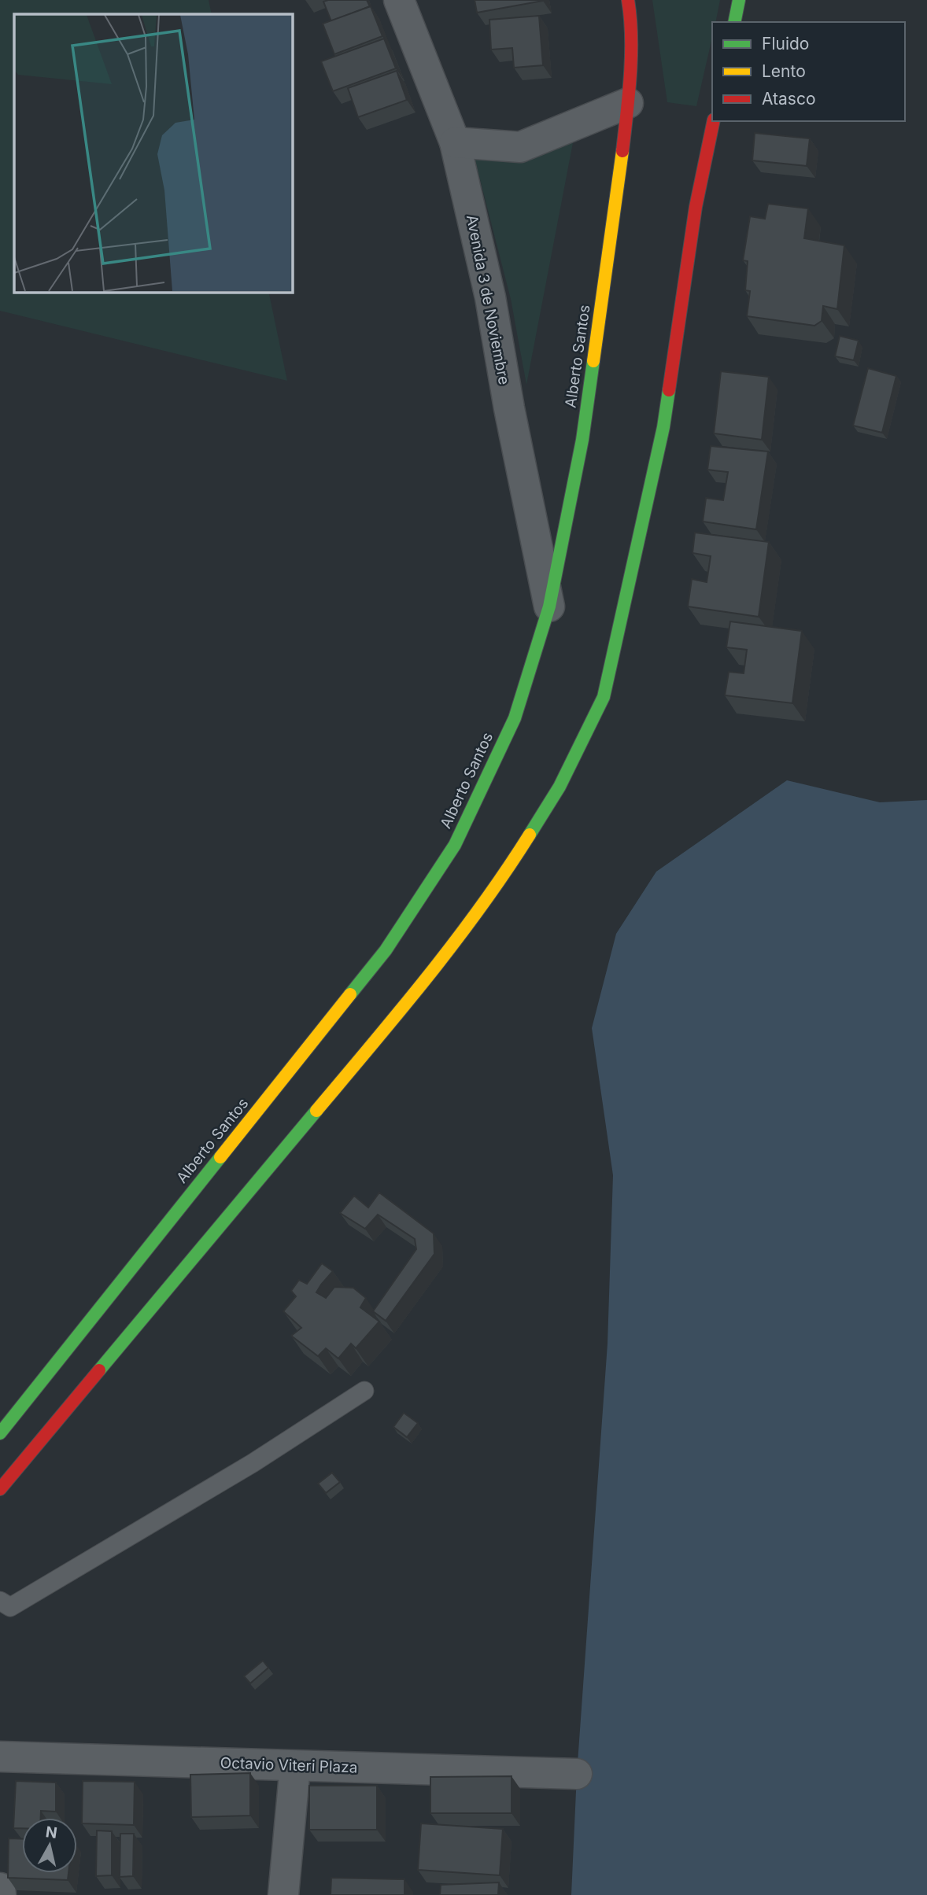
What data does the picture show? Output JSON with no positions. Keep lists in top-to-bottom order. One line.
{"streets":{"highway":["Alberto Santos"],"street":["Avenida 3 de Noviembre","Octavio Viteri Plaza"]},"crossings":[["Avenida 3 de Noviembre","Alberto Santos"]],"legend":["Fluido","Lento","Atasco"],"north":"top"}
